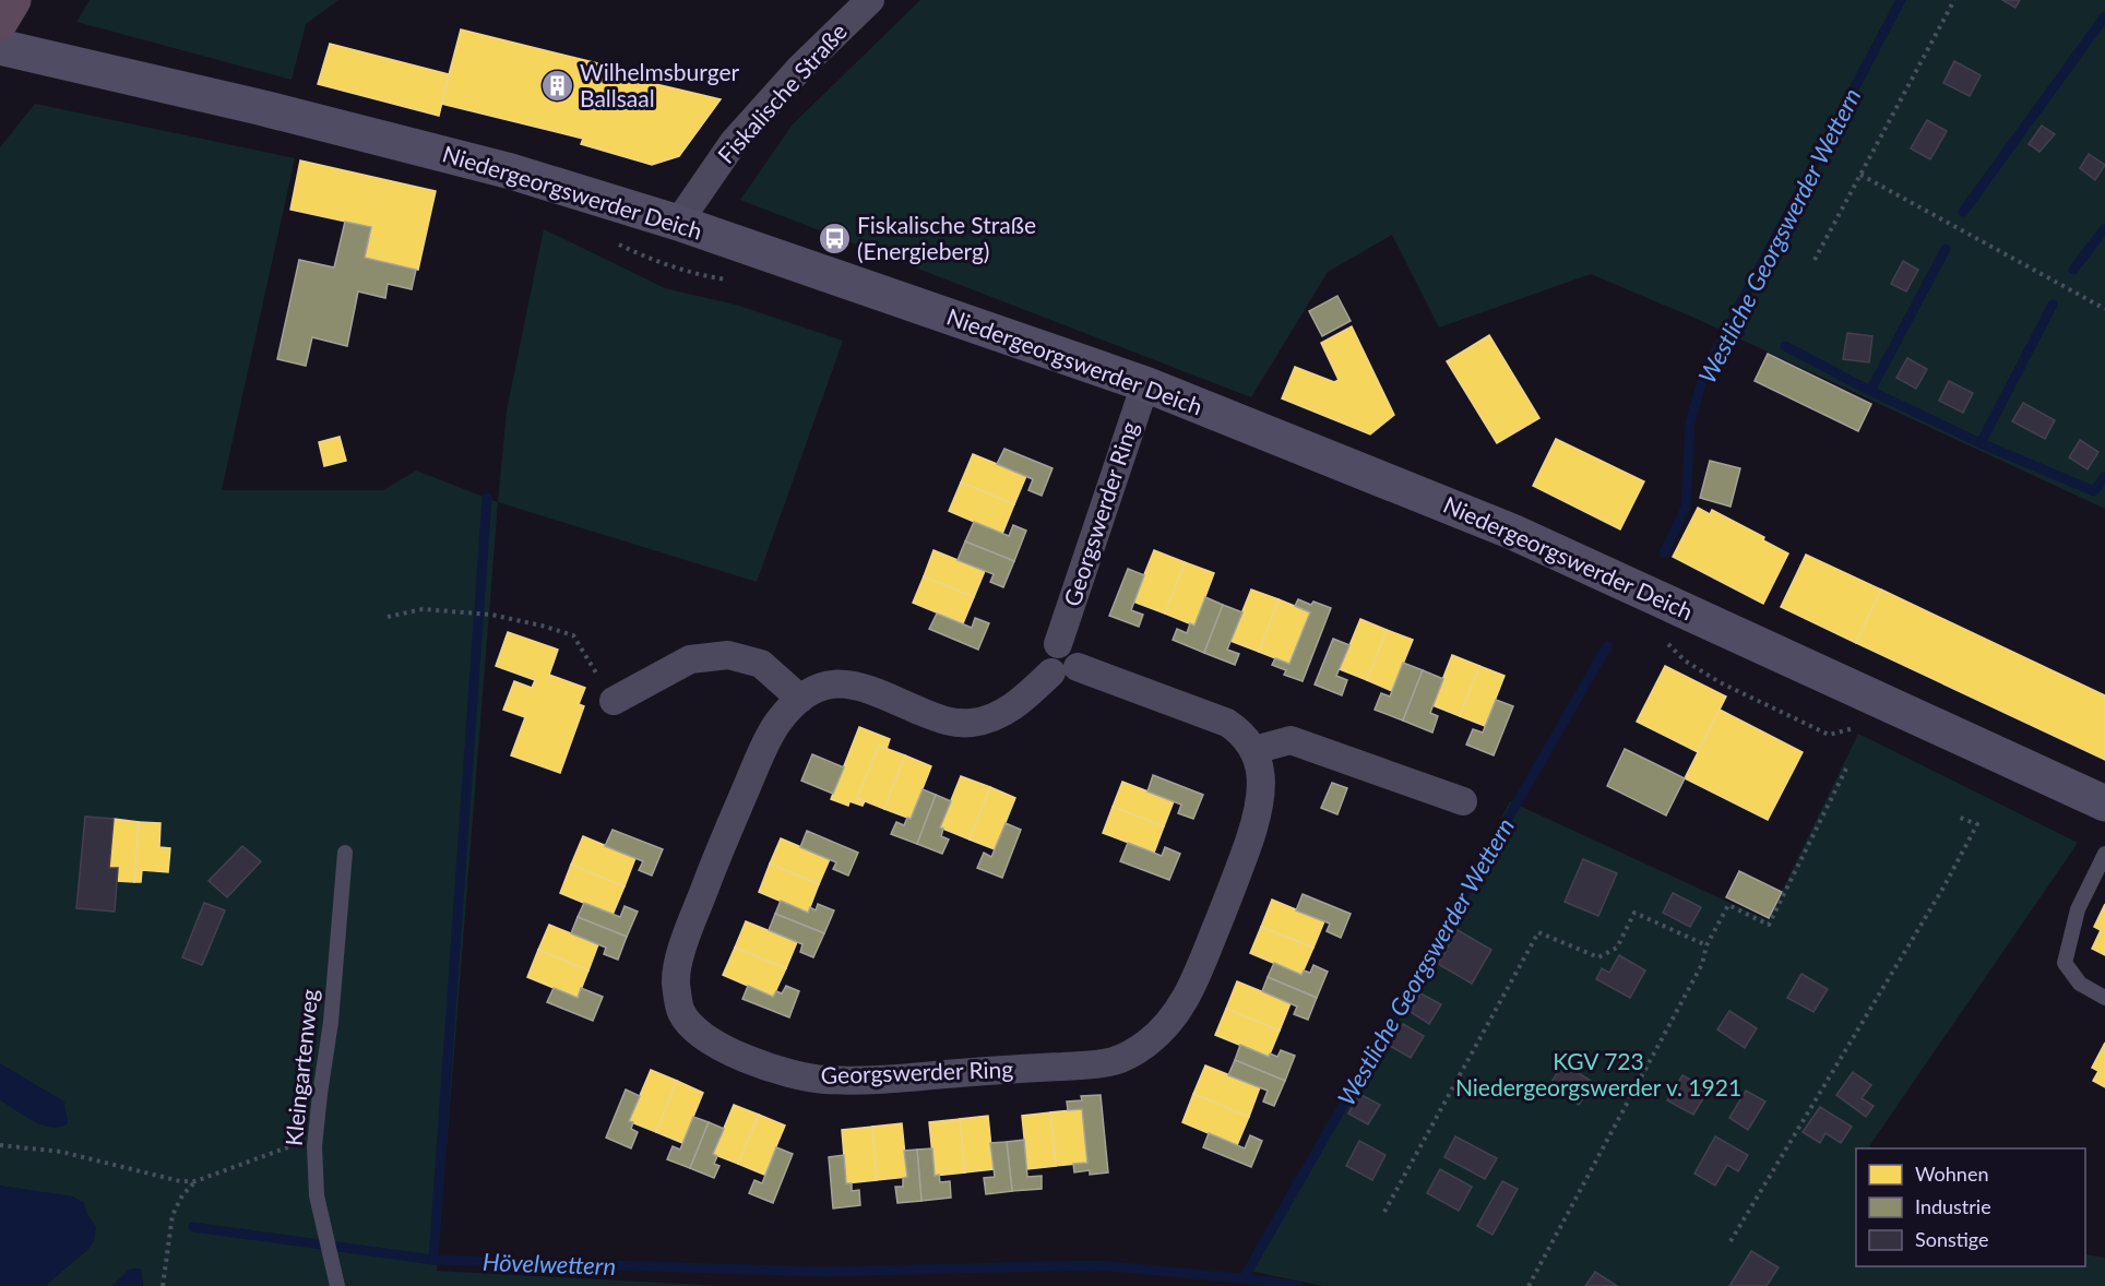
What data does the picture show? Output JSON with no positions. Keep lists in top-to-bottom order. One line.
{"streets":{"street":["Fiskalische Straße","Niedergeorgswerder Deich","Georgswerder Ring"],"lane":["Kleingartenweg"]},"crossings":[["Fiskalische Straße","Niedergeorgswerder Deich"],["Niedergeorgswerder Deich","Georgswerder Ring"]],"water":["Westliche Georgswerder Wettern","Hövelwettern"],"parks":["KGV 723 Niedergeorgswerder v. 1921"],"places":{"building":["Wilhelmsburger Ballsaal"],"bus stop":["Fiskalische Straße (Energieberg)"]},"legend":["Wohnen","Industrie","Sonstige"]}
